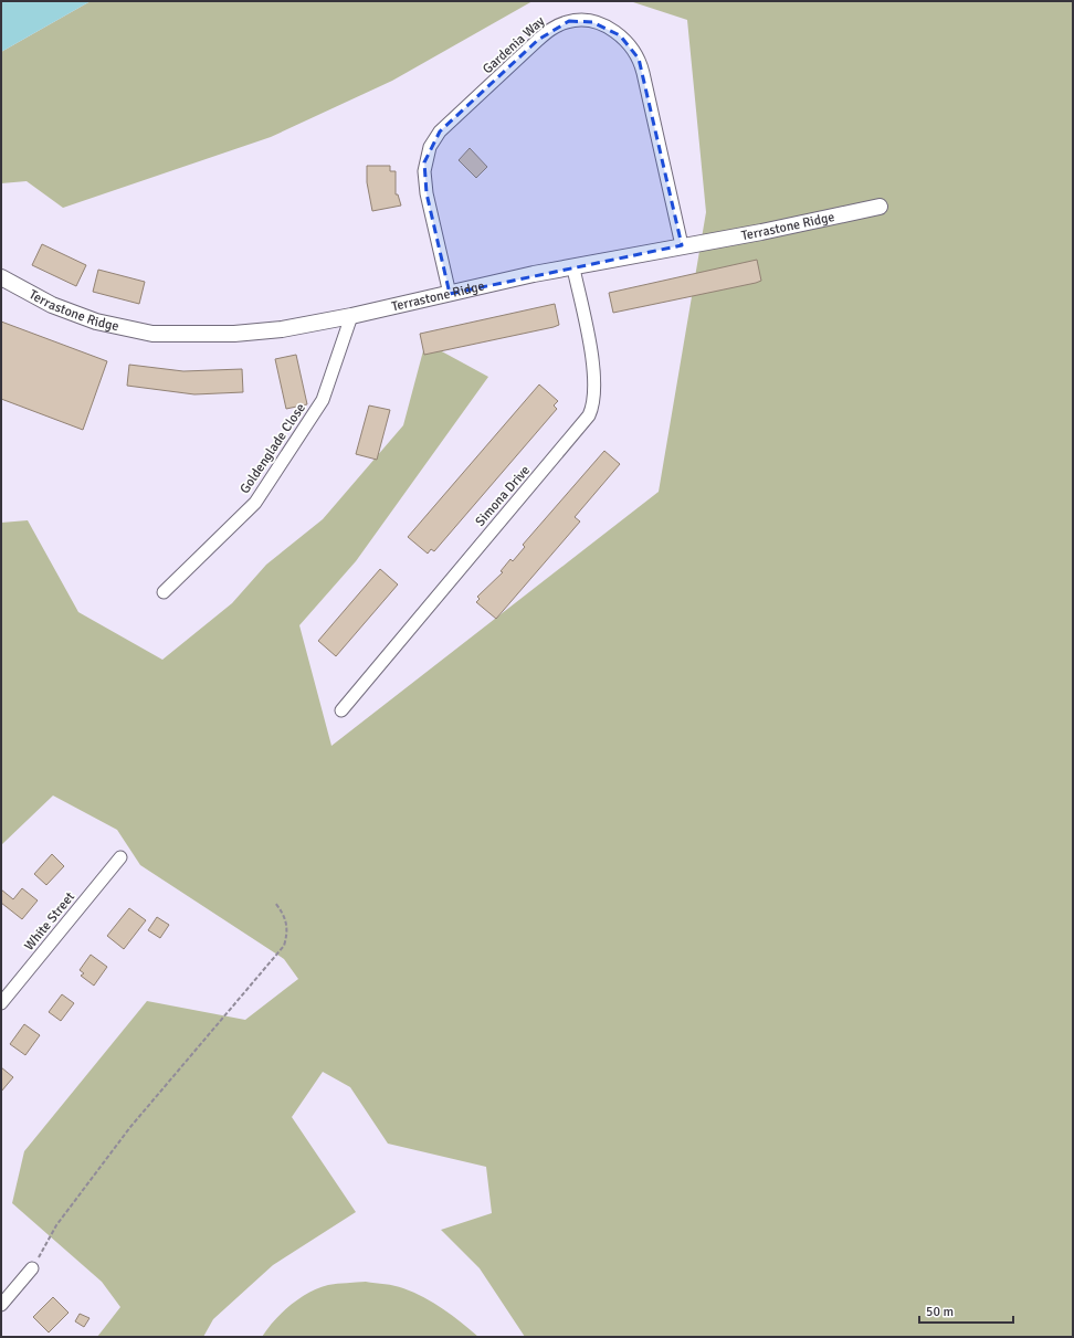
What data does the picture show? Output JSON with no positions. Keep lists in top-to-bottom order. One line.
{"streets":{"street":["Gardenia Way","Terrastone Ridge","Goldenglade Close","Simona Drive","White Street"]},"crossings":[["Gardenia Way","Terrastone Ridge"],["Terrastone Ridge","Goldenglade Close"],["Terrastone Ridge","Simona Drive"]],"scale_bar":"50 m"}
